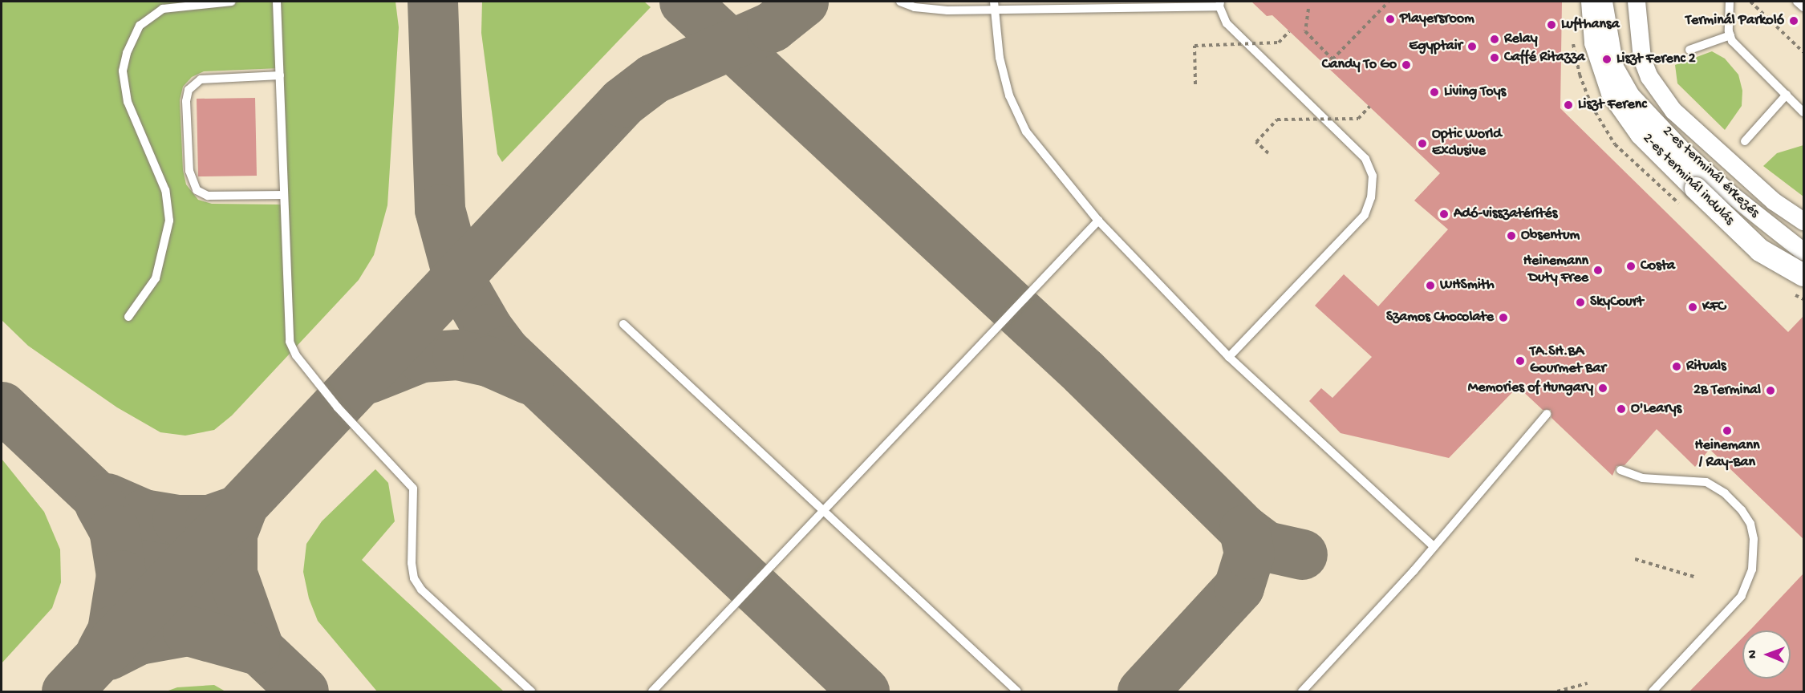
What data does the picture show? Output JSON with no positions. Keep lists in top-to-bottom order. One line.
{"streets":{"street":["2-es terminál érkezés","2-es terminál indulás"]},"places":["Playersroom","Terminál Parkoló","Lufthansa","Relay","Egyptair","Caffé Ritazza","Liszt Ferenc 2","Candy To Go","Living Toys","Liszt Ferenc","Optic World Exclusive","Adó-visszatérítés","Obsentum","Costa","Heinemann Duty Free","WHSmith","SkyCourt","KFC","Szamos Chocolate","TA.SH.BA Gourmet Bar","Rituals","Memories of Hungary","2B Terminal","O'Learys","Heinemann / Ray-Ban"],"north":"left"}
